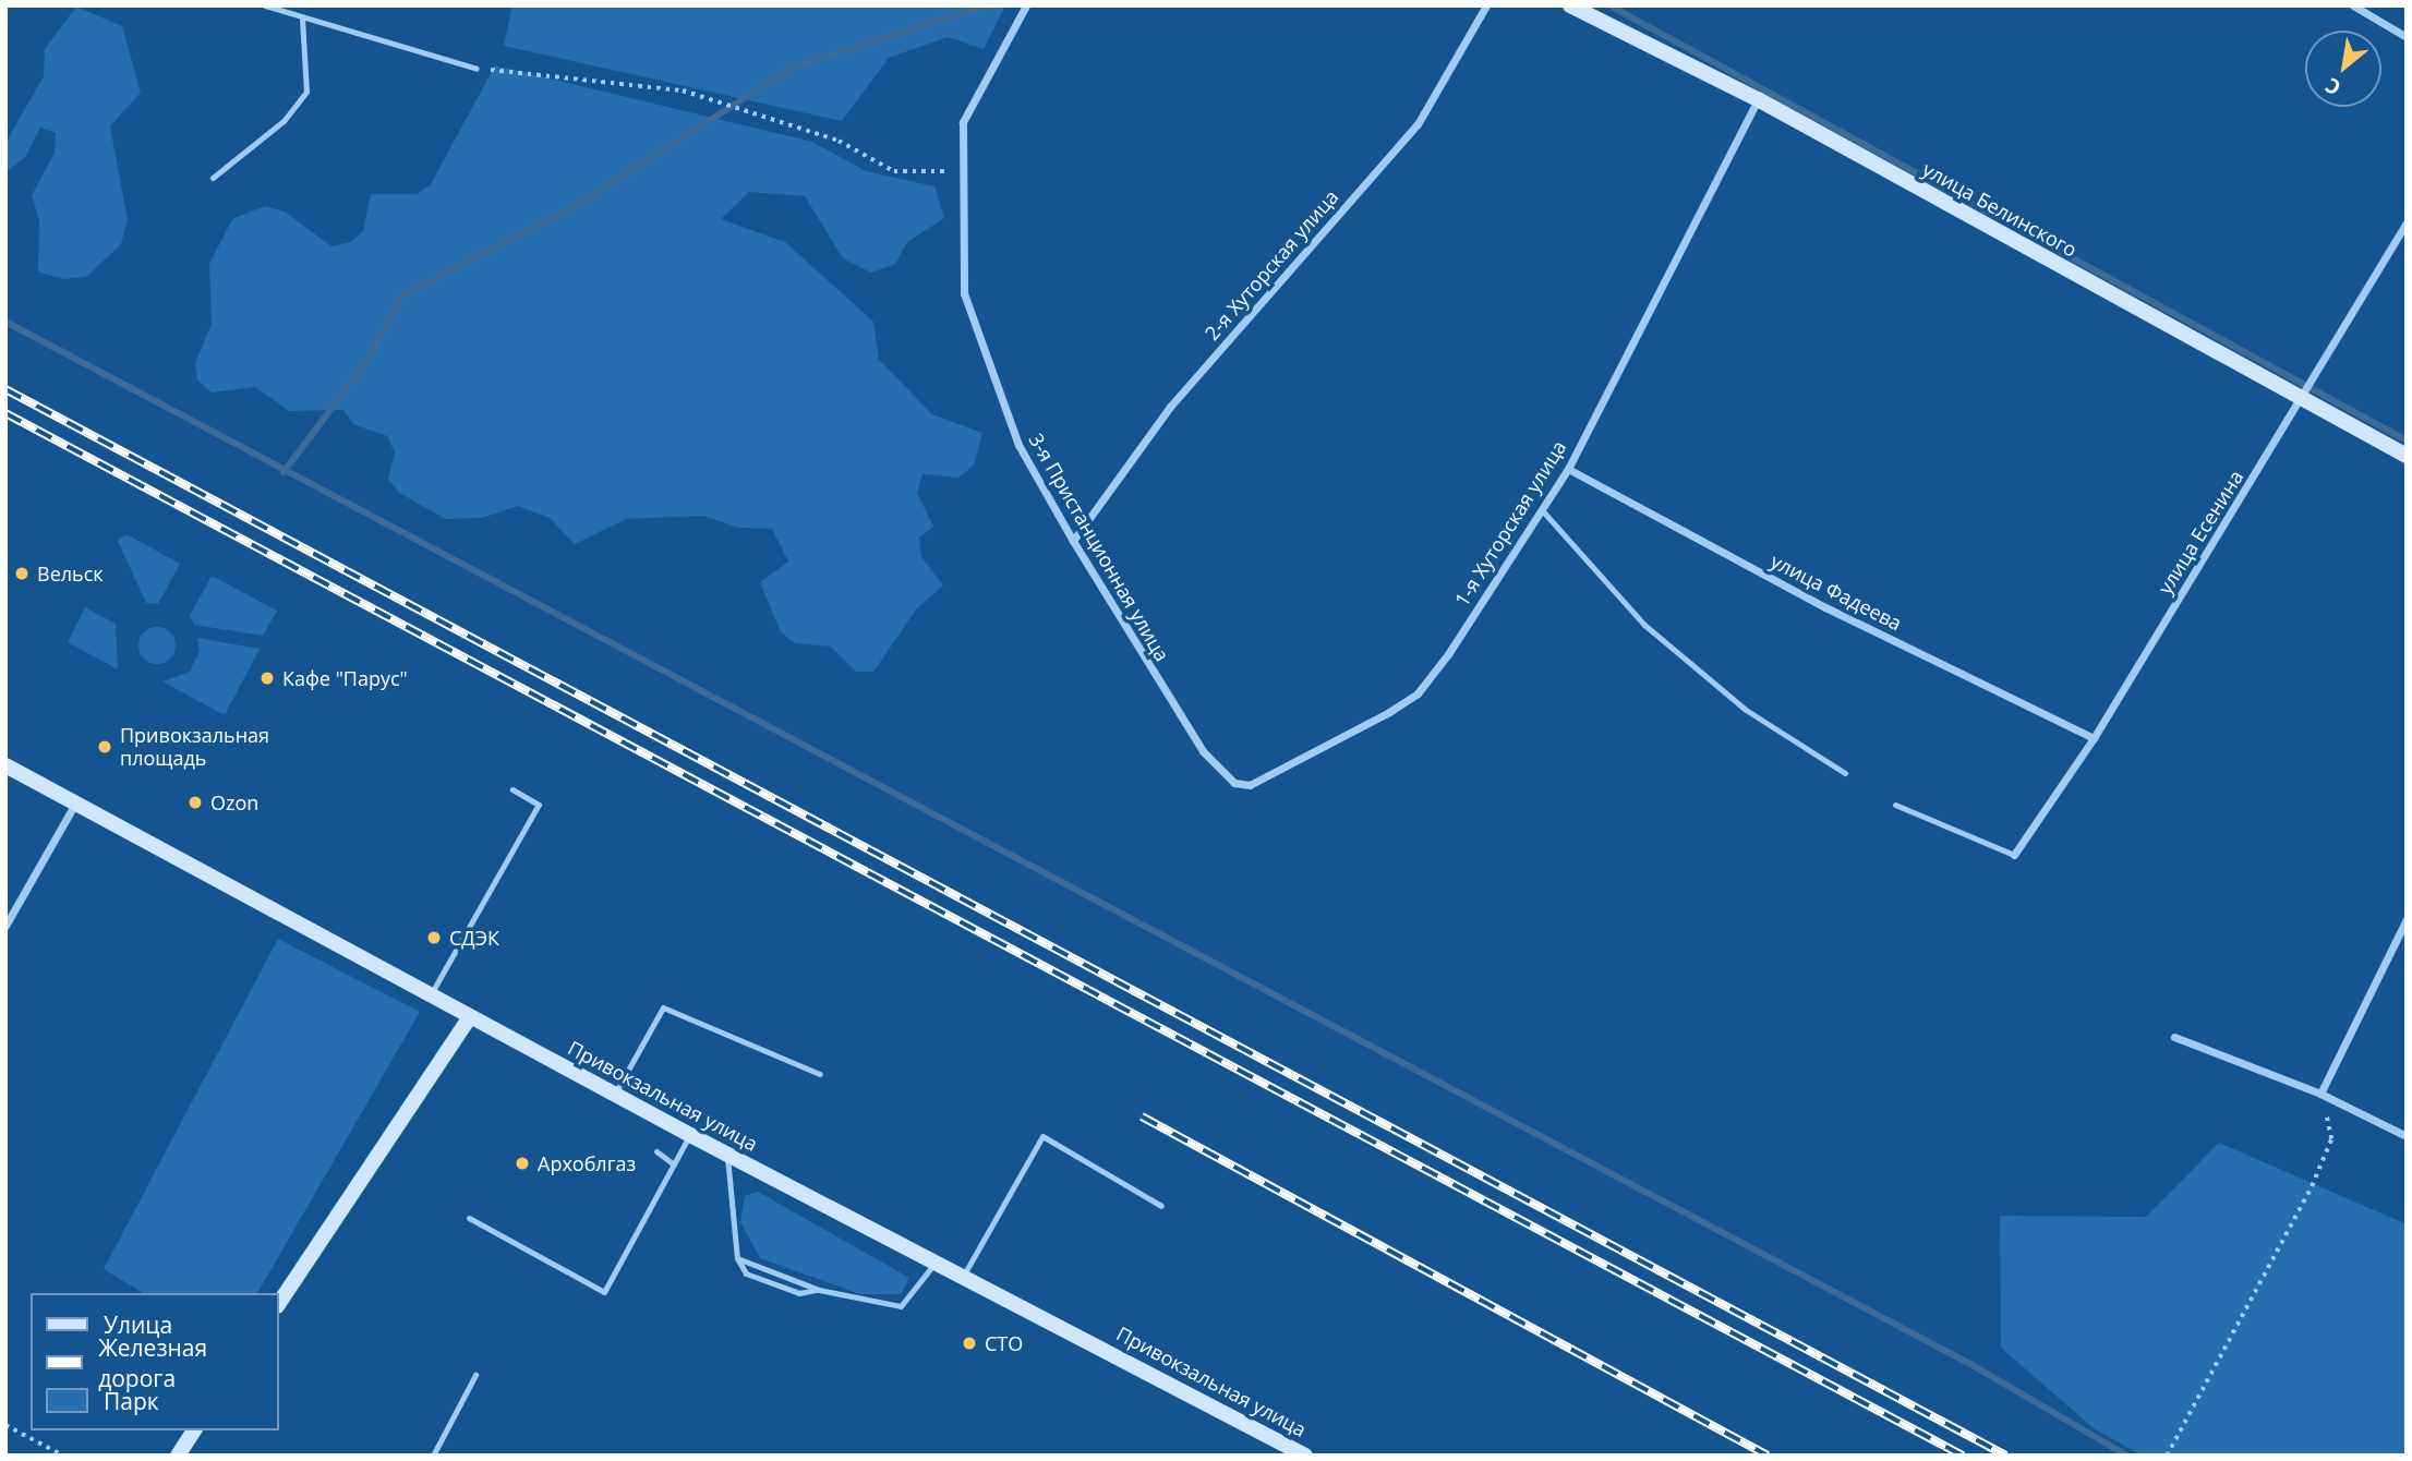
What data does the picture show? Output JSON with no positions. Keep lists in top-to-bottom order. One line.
{"streets":{"street":["улица Белинского","2-я Хуторская улица","1-я Хуторская улица","улица Есенина","3-я Пристанционная улица","улица Фадеева","Привокзальная улица"]},"crossings":[["улица Белинского","1-я Хуторская улица"],["улица Белинского","улица Есенина"],["2-я Хуторская улица","3-я Пристанционная улица"],["1-я Хуторская улица","3-я Пристанционная улица"],["1-я Хуторская улица","улица Фадеева"],["улица Есенина","улица Фадеева"]],"places":["Вельск","Кафе \"Парус\"","Привокзальная площадь","Ozon","СДЭК","Архоблгаз","СТО"],"legend":["Улица","Железная дорога","Парк"],"north":"bottom left"}
